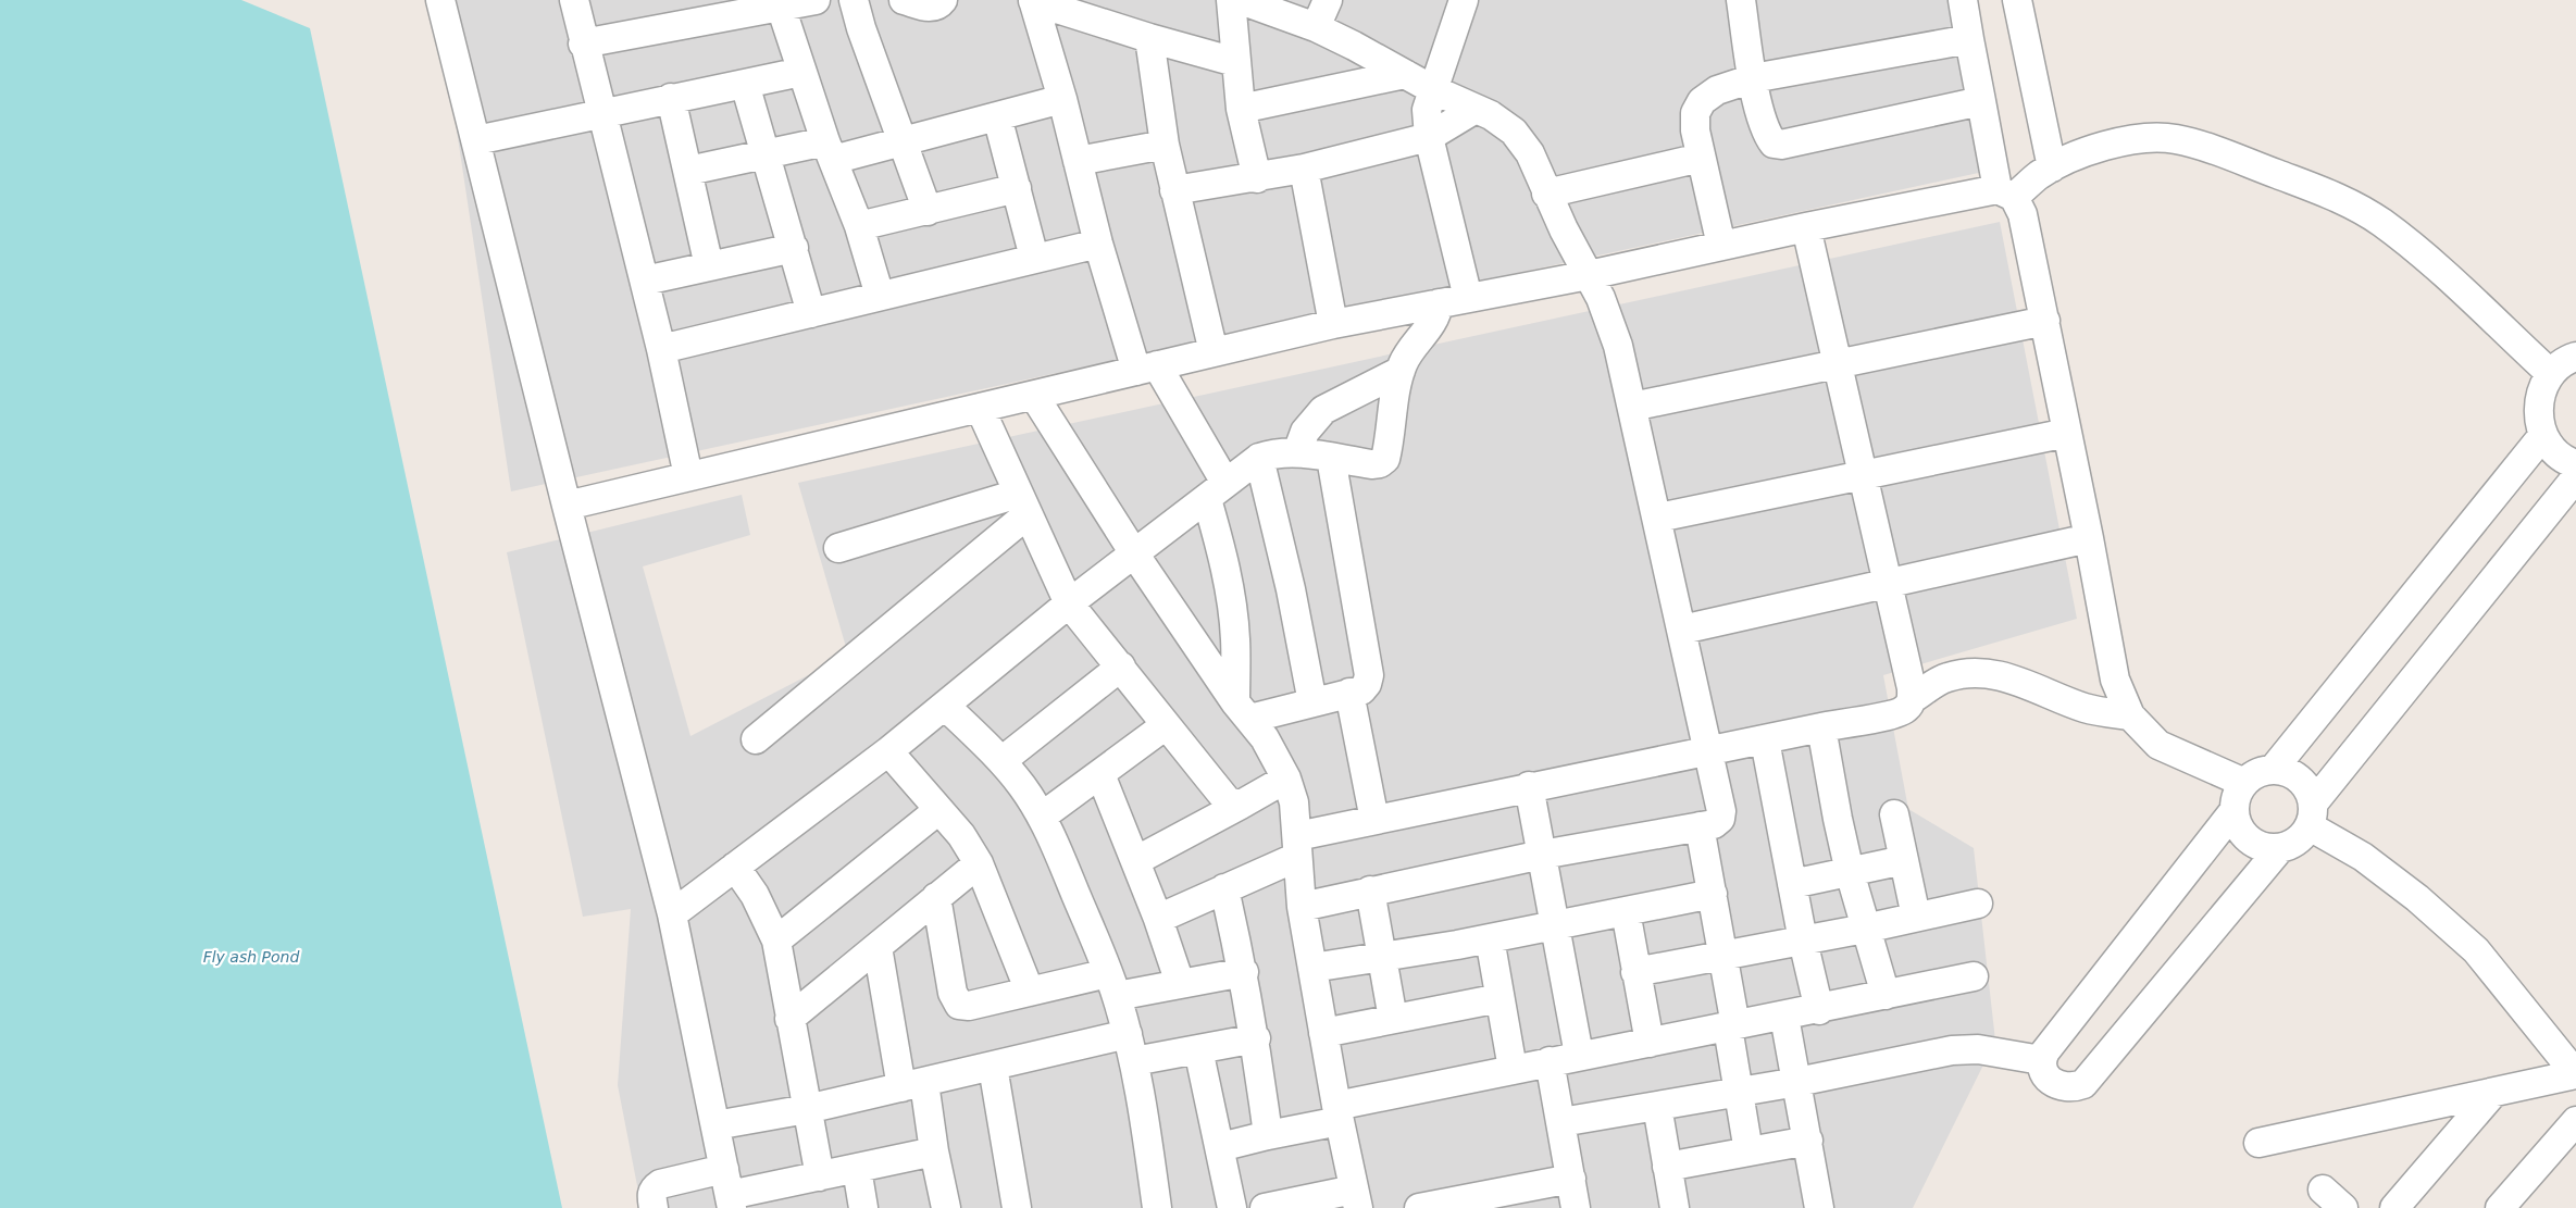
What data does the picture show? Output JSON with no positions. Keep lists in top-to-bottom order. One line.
{"water":["Fly ash Pond"]}
